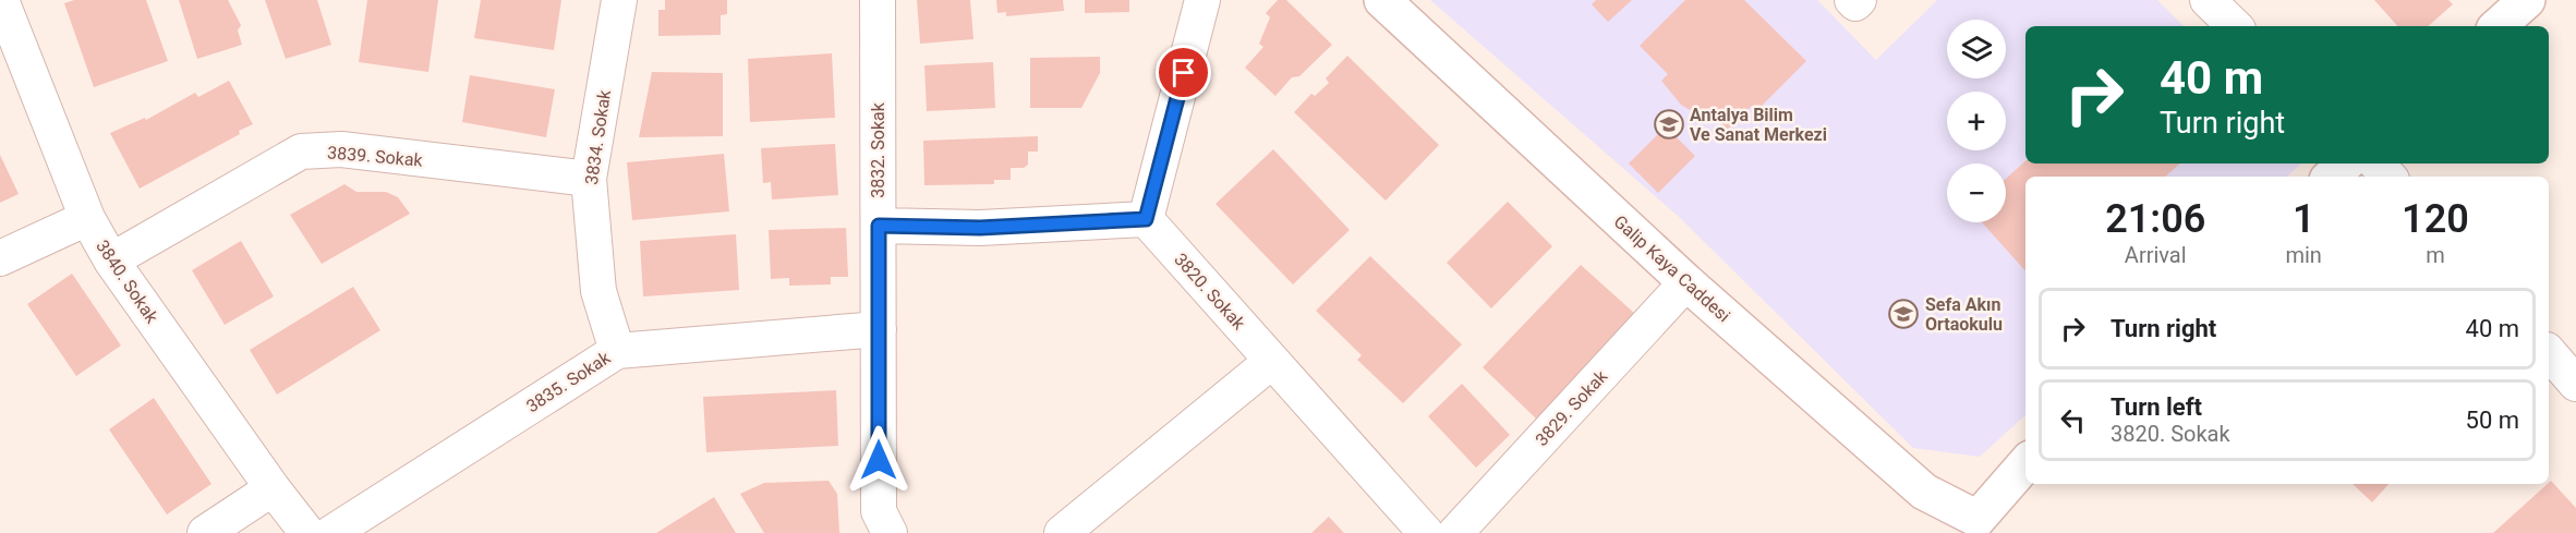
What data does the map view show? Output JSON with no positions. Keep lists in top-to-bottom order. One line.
{"streets":{"street":["3834. Sokak","3832. Sokak","3839. Sokak","Galip Kaya Caddesi","3840. Sokak","3820. Sokak","3835. Sokak","3829. Sokak"]},"crossings":[["3834. Sokak","3839. Sokak"],["3834. Sokak","3835. Sokak"],["3832. Sokak","3835. Sokak"],["3839. Sokak","3840. Sokak"],["Galip Kaya Caddesi","3829. Sokak"]],"places":{"school or university":["Antalya Bilim Ve Sanat Merkezi","Sefa Akın Ortaokulu"]},"page":{"map_buttons":["+","−"],"turn":["40 m","Turn right"],"eta":["21:06","Arrival","1","min","120","m"],"list":[{"name":"Turn right","value":"40 m"},{"name":"Turn left","note":"3820. Sokak","value":"50 m"}]}}
